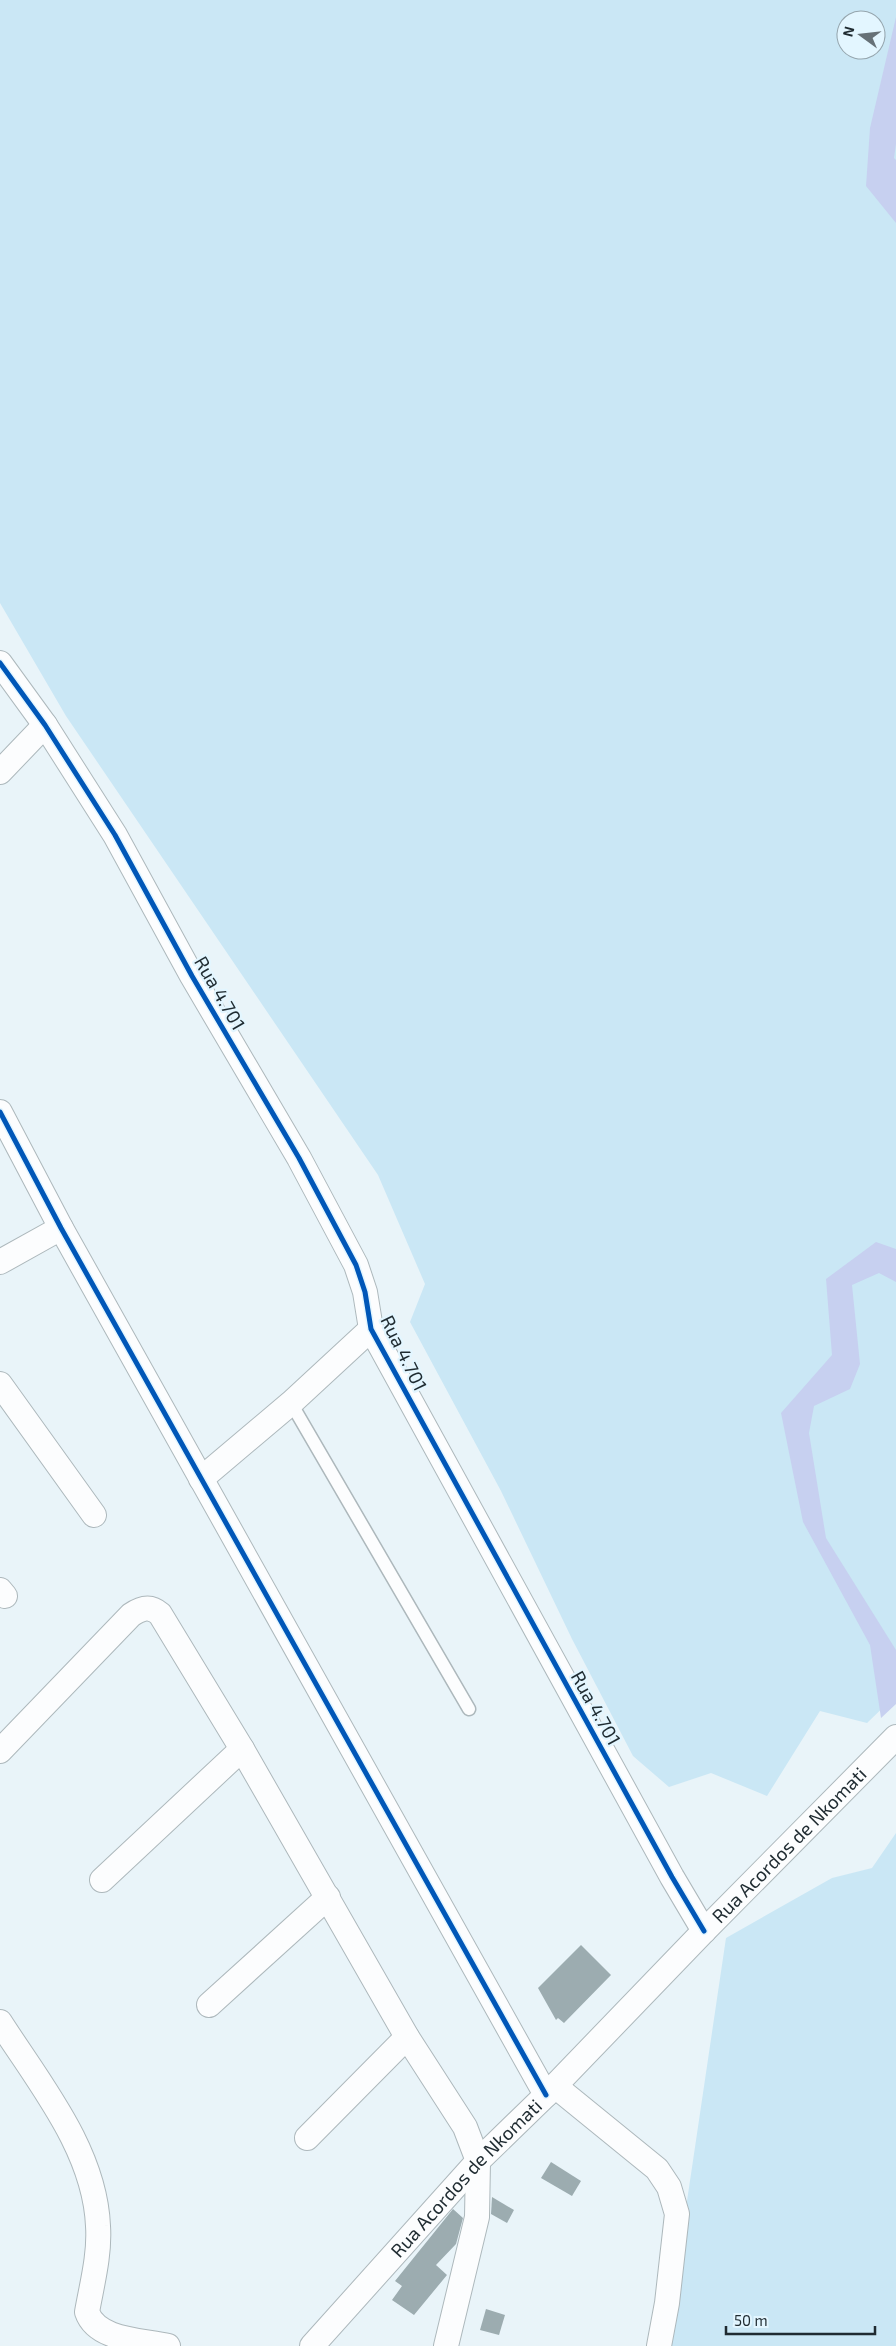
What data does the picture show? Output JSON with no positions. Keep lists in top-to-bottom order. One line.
{"streets":{"street":["Rua 4.701","Rua Acordos de Nkomati"]},"crossings":[["Rua 4.701","Rua Acordos de Nkomati"]],"scale_bar":"50 m","north":"left"}
